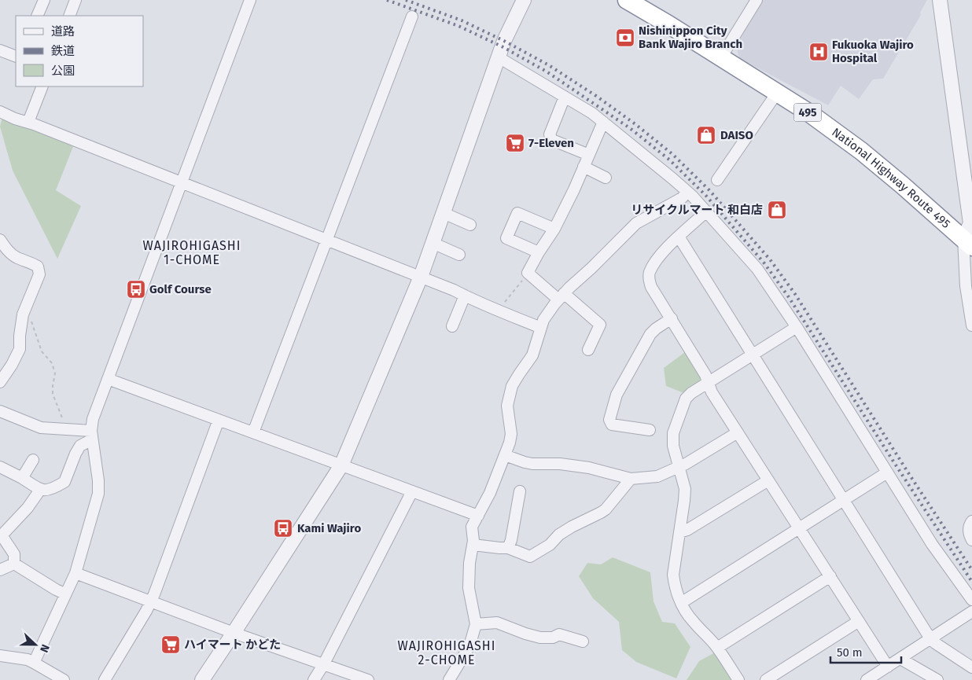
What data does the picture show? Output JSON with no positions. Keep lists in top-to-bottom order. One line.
{"streets":{"highway":["495","National Highway Route 495"]},"districts":["WAJIROHIGASHI 1-CHOME","WAJIROHIGASHI 2-CHOME"],"places":{"bank":["Nishinippon City Bank Wajiro Branch"],"hospital":["Fukuoka Wajiro Hospital"],"shop":["DAISO","リサイクルマート 和白店"],"supermarket":["7-Eleven","ハイマート かどた"],"bus stop":["Golf Course","Kami Wajiro"]},"legend":["道路","鉄道","公園"],"scale_bar":"50 m","north":"right"}
